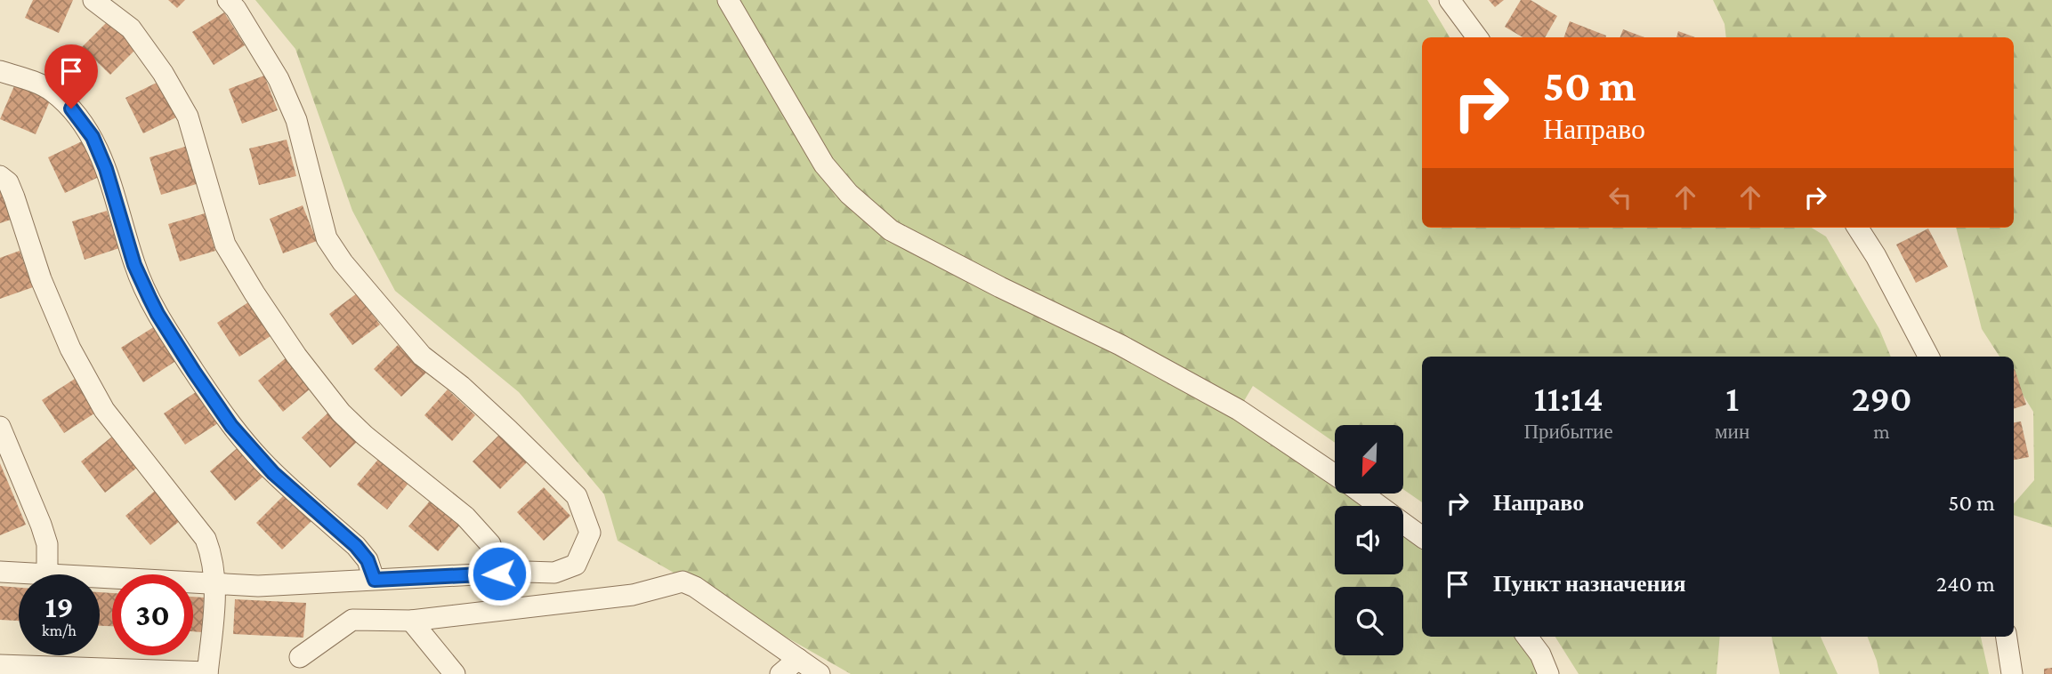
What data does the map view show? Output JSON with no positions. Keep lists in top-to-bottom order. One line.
{"north":"bottom left","page":{"turn":["50 m","Направо"],"eta":["11:14","Прибытие","1","мин","290","m"],"list":[{"name":"Направо","value":"50 m"},{"name":"Пункт назначения","value":"240 m"}],"speed":"19 km/h","limit":"30"}}
